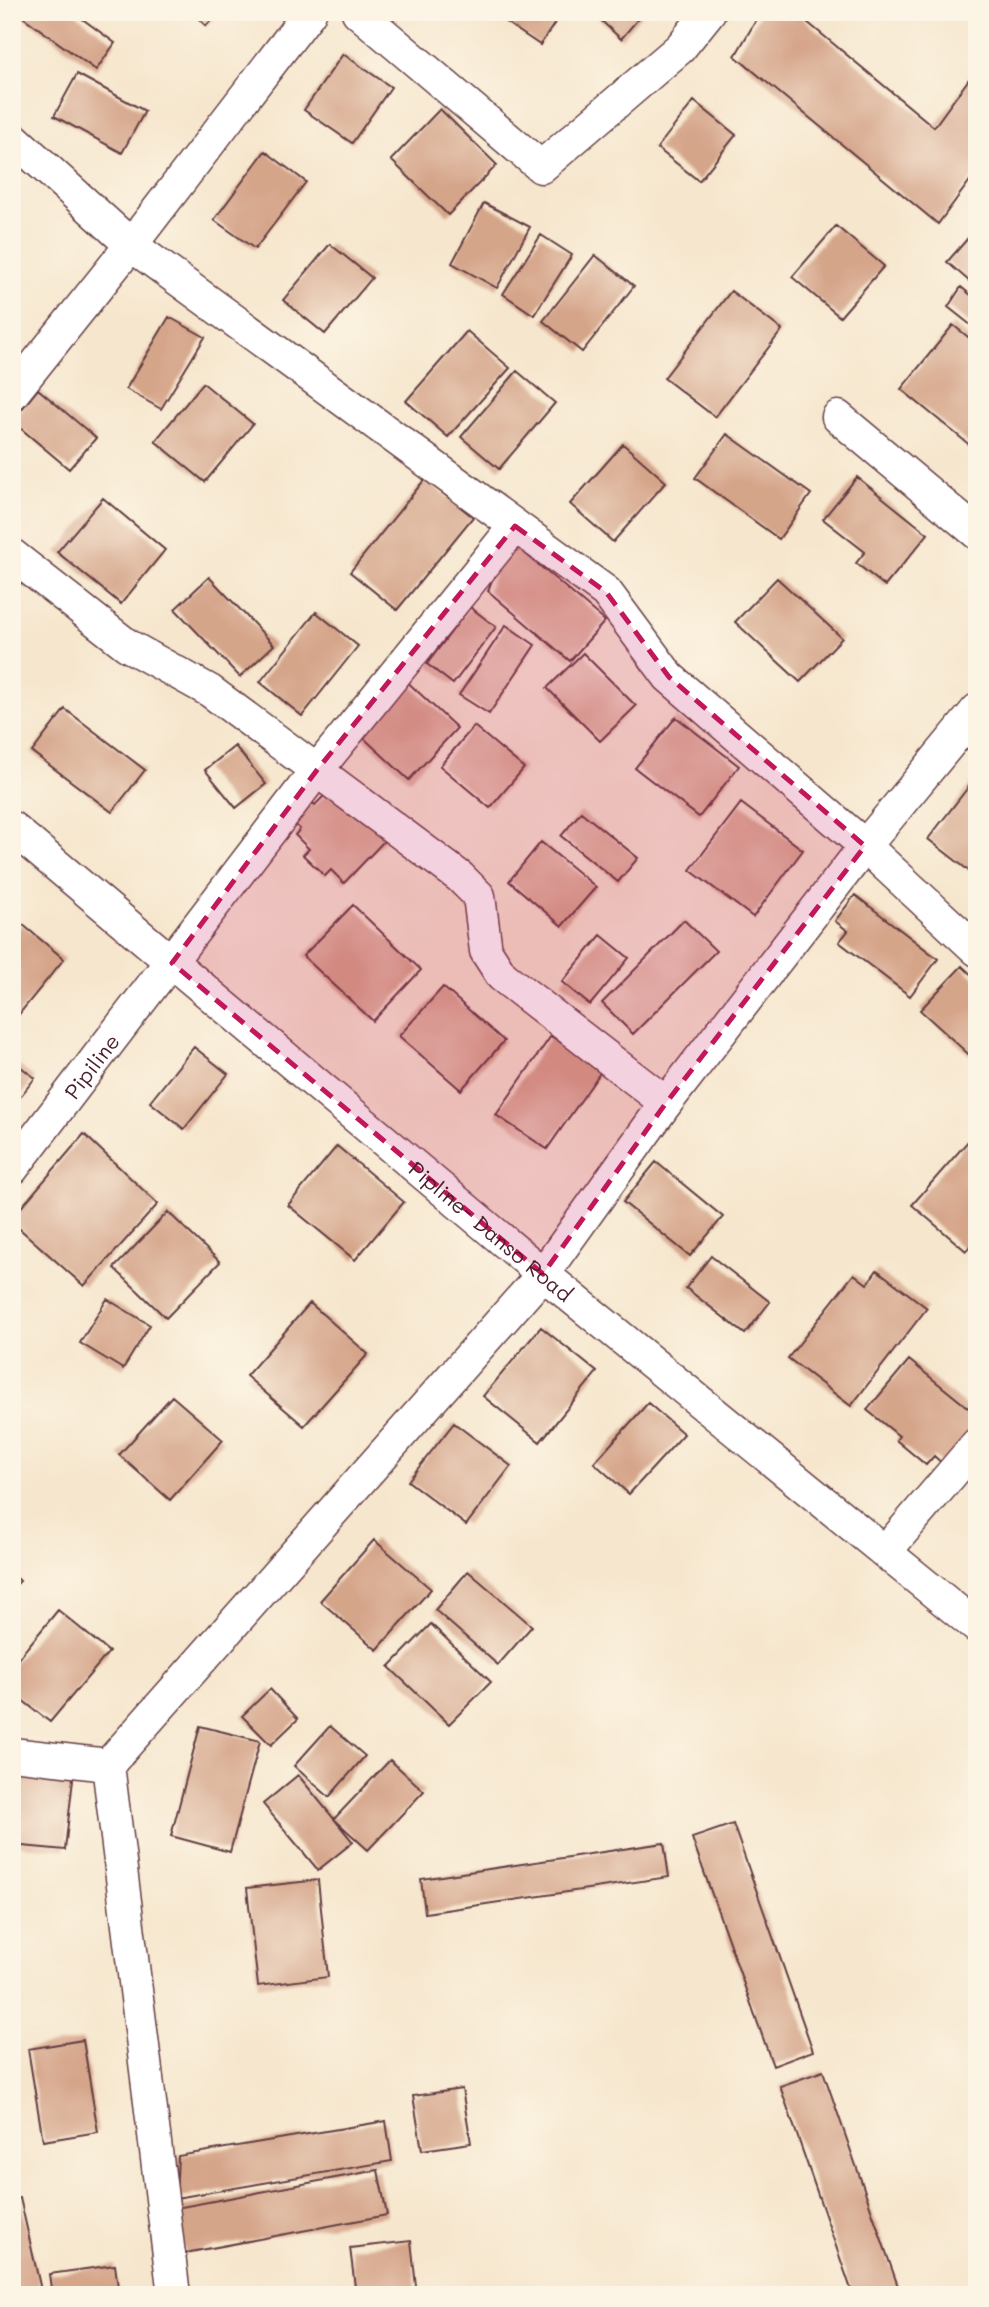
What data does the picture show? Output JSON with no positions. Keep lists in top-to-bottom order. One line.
{"streets":{"street":["Pipiline","Pipline- Danso Road"]},"crossings":[["Pipiline","Pipline- Danso Road"]]}
